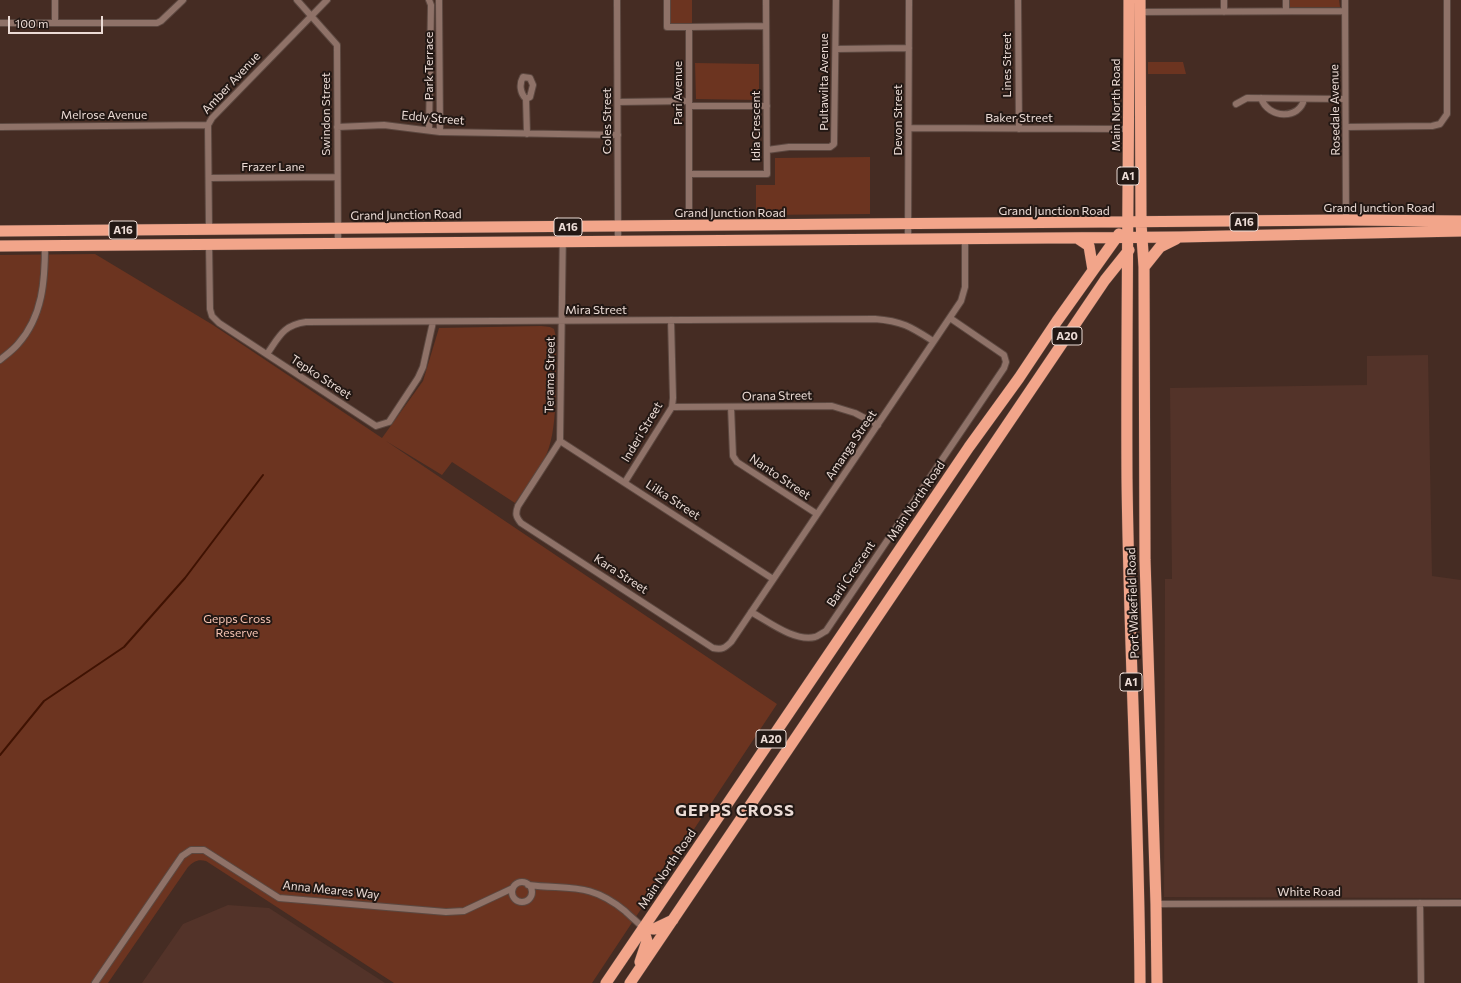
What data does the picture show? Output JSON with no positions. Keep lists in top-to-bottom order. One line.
{"streets":{"highway":["Main North Road","A1","Grand Junction Road","A16","A20","Port Wakefield Road"],"street":["Lines Street","Park Terrace","Pultawilta Avenue","Amber Avenue","Pari Avenue","Rosedale Avenue","Swindon Street","Melrose Avenue","Eddy Street","Baker Street","Devon Street","Coles Street","Idia Crescent","Frazer Lane","Mira Street","Terama Street","Tepko Street","Orana Street","Inderi Street","Amanga Street","Nanto Street","Lilka Street","Kara Street","Barli Crescent","Anna Meares Way","White Road"]},"crossings":[["Lines Street","Baker Street"],["Park Terrace","Eddy Street"],["Pultawilta Avenue","Idia Crescent"],["Amber Avenue","Swindon Street"],["Amber Avenue","Melrose Avenue"],["Amber Avenue","Frazer Lane"],["Amber Avenue","Grand Junction Road"],["Pari Avenue","Idia Crescent"],["Main North Road","Baker Street"],["Main North Road","Grand Junction Road"],["Main North Road","Port Wakefield Road"],["Rosedale Avenue","Grand Junction Road"],["Swindon Street","Eddy Street"],["Swindon Street","Frazer Lane"],["Swindon Street","Grand Junction Road"],["Eddy Street","Coles Street"],["Baker Street","Devon Street"],["Devon Street","Grand Junction Road"],["Coles Street","Grand Junction Road"],["Grand Junction Road","A20"],["Grand Junction Road","Terama Street"],["Grand Junction Road","Tepko Street"],["Grand Junction Road","Amanga Street"],["Grand Junction Road","Port Wakefield Road"],["Mira Street","Terama Street"],["Mira Street","Tepko Street"],["Mira Street","Inderi Street"],["Mira Street","Amanga Street"],["A20","Port Wakefield Road"],["Terama Street","Lilka Street"],["Terama Street","Kara Street"],["Orana Street","Inderi Street"],["Orana Street","Amanga Street"],["Orana Street","Nanto Street"],["Inderi Street","Lilka Street"],["Amanga Street","Nanto Street"],["Amanga Street","Lilka Street"],["Amanga Street","Kara Street"],["Amanga Street","Barli Crescent"],["Lilka Street","Kara Street"],["Port Wakefield Road","White Road"]],"districts":["GEPPS CROSS"],"parks":["Gepps Cross Reserve"],"scale_bar":"100 m"}
